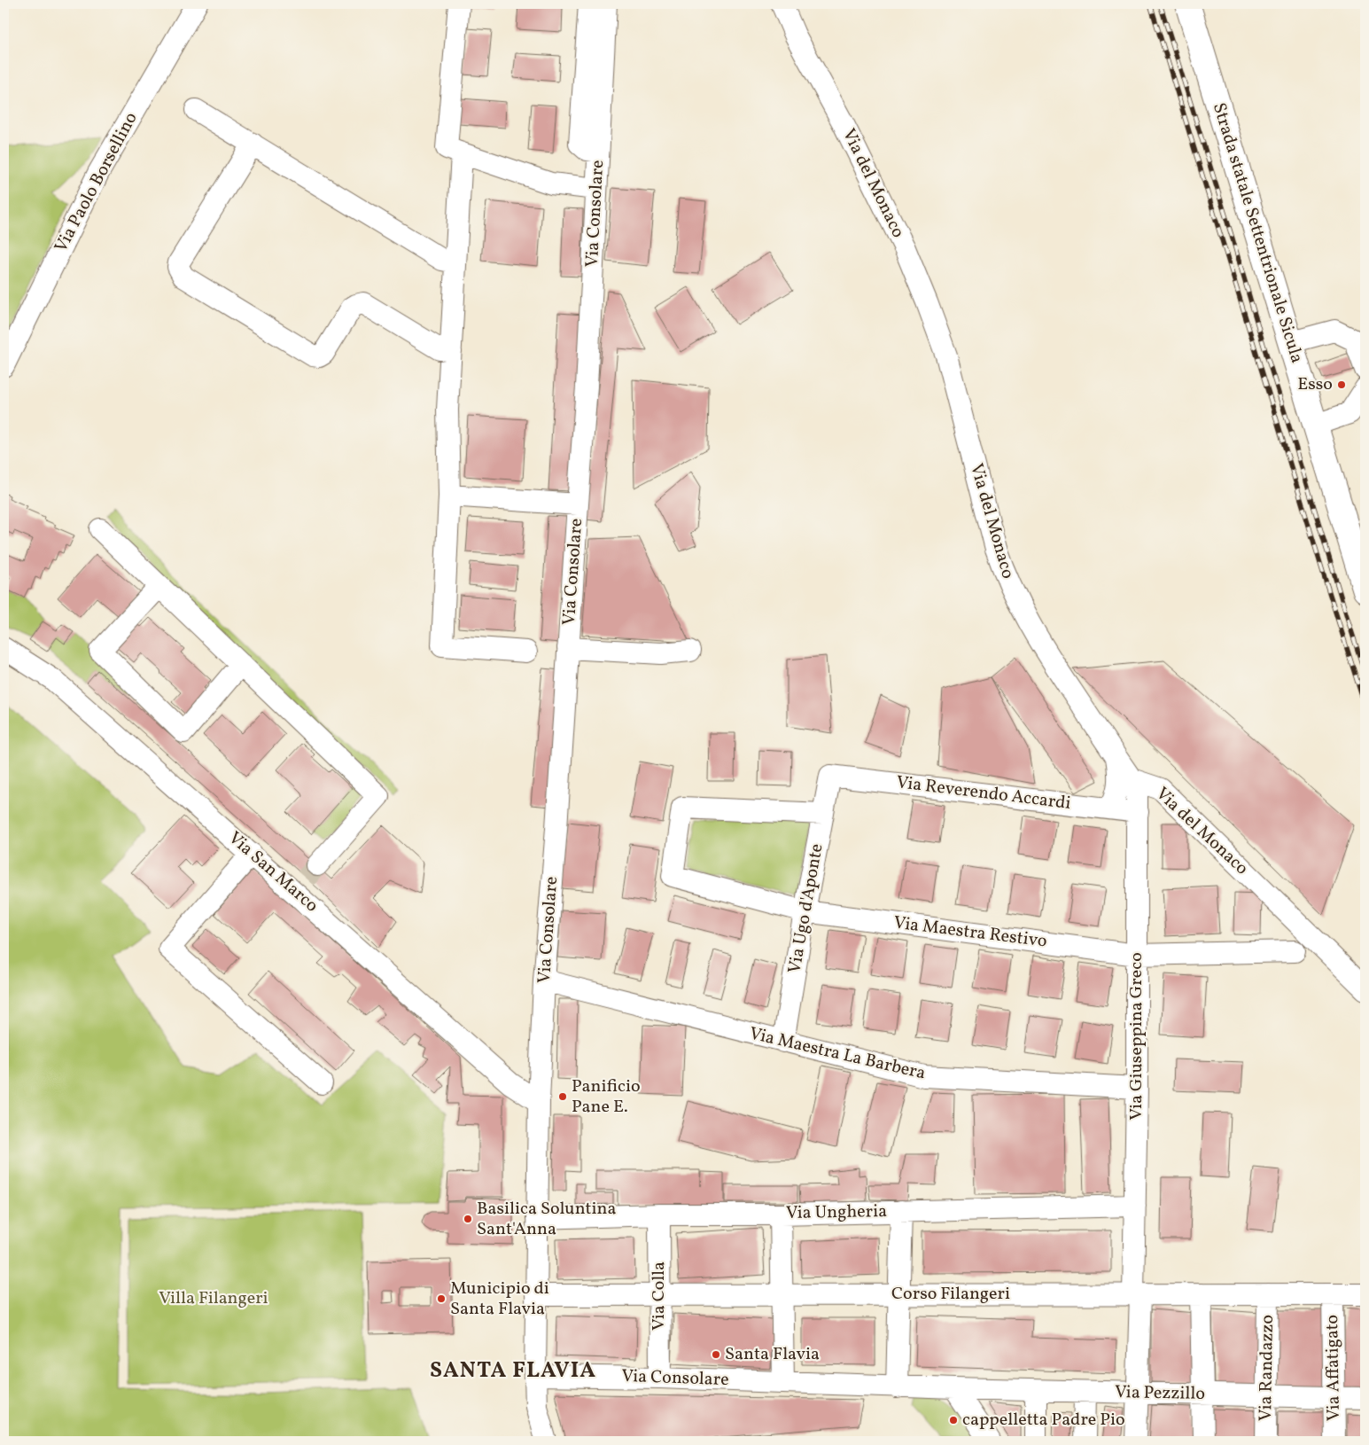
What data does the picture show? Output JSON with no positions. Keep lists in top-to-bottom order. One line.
{"streets":{"main road":["Strada statale Settentrionale Sicula"],"street":["Via Paolo Borsellino","Via del Monaco","Via Consolare","Via Reverendo Accardi","Via San Marco","Via Ugo d'Aponte","Via Maestra Restivo","Via Giuseppina Greco","Via Maestra La Barbera","Via Ungheria","Corso Filangeri","Via Colla","Via Randazzo","Via Affatigato","Via Pezzillo"]},"crossings":[["Via del Monaco","Via Giuseppina Greco"],["Via Consolare","Via San Marco"],["Via Consolare","Via Maestra La Barbera"],["Via Consolare","Via Ungheria"],["Via Consolare","Corso Filangeri"],["Via Consolare","Via Colla"],["Via Consolare","Via Pezzillo"],["Via Reverendo Accardi","Via Ugo d'Aponte"],["Via Reverendo Accardi","Via Giuseppina Greco"],["Via Ugo d'Aponte","Via Maestra Restivo"],["Via Ugo d'Aponte","Via Maestra La Barbera"],["Via Maestra Restivo","Via Giuseppina Greco"],["Via Giuseppina Greco","Via Maestra La Barbera"],["Via Giuseppina Greco","Via Ungheria"],["Via Giuseppina Greco","Corso Filangeri"],["Via Giuseppina Greco","Via Pezzillo"],["Via Ungheria","Via Colla"],["Corso Filangeri","Via Colla"],["Corso Filangeri","Via Randazzo"],["Corso Filangeri","Via Affatigato"],["Via Randazzo","Via Pezzillo"],["Via Affatigato","Via Pezzillo"]],"districts":["SANTA FLAVIA"],"parks":["Villa Filangeri"],"places":["Esso","Panificio Pane E.","Basilica Soluntina Sant'Anna","Municipio di Santa Flavia","Santa Flavia","cappelletta Padre Pio"]}
